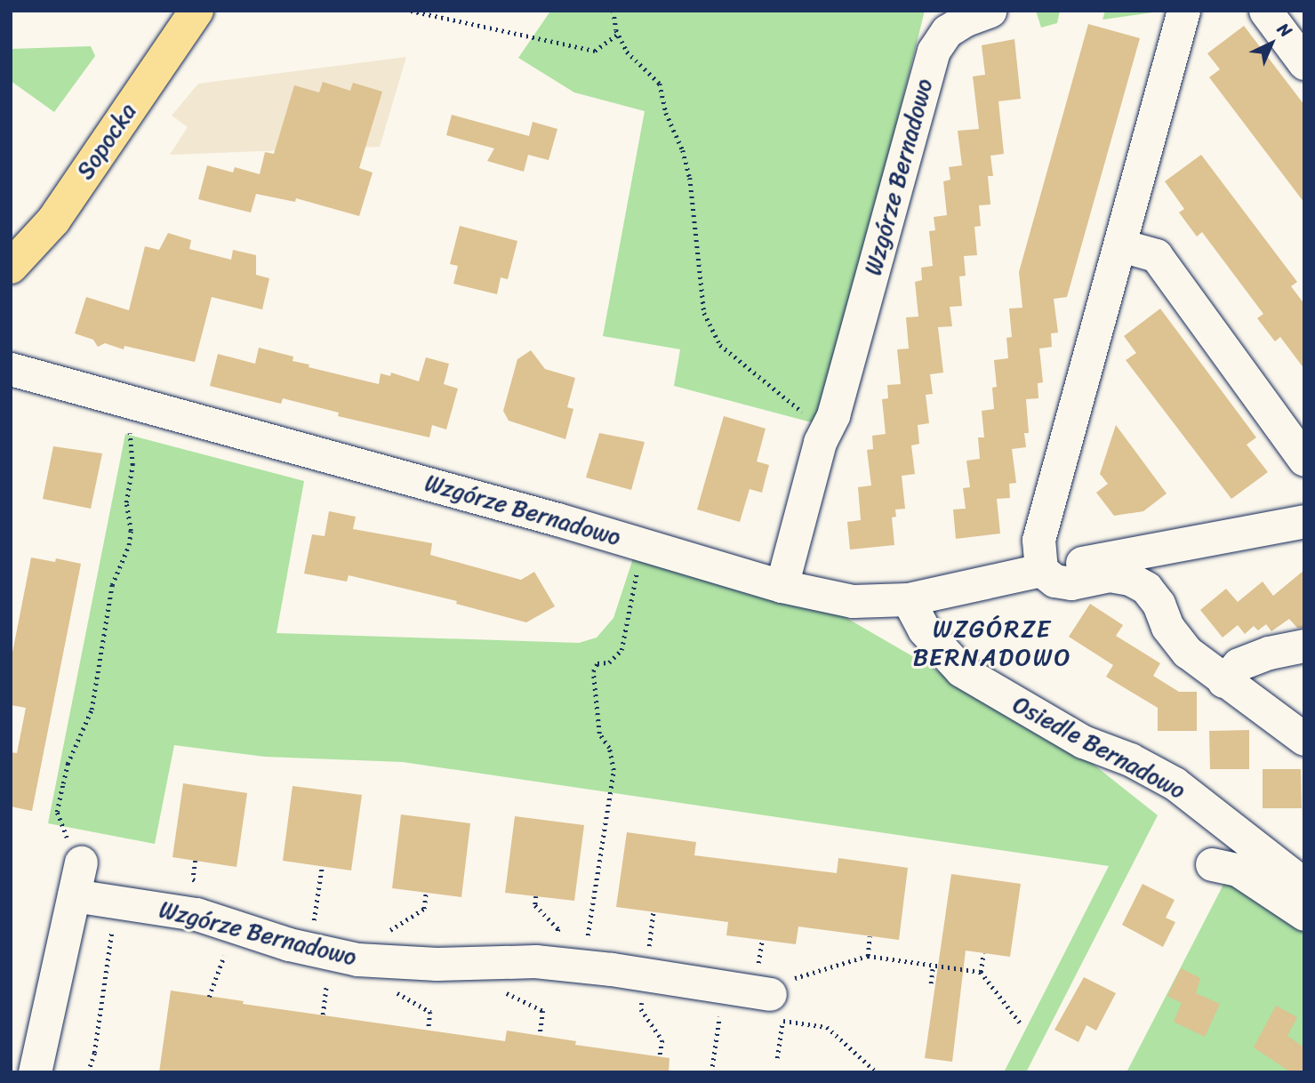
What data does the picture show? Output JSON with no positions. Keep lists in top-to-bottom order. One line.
{"streets":{"main road":["Sopocka"],"street":["Wzgórze Bernadowo","Osiedle Bernadowo"]},"crossings":[["Wzgórze Bernadowo","Osiedle Bernadowo"]],"districts":["WZGÓRZE BERNADOWO"],"north":"top right"}
